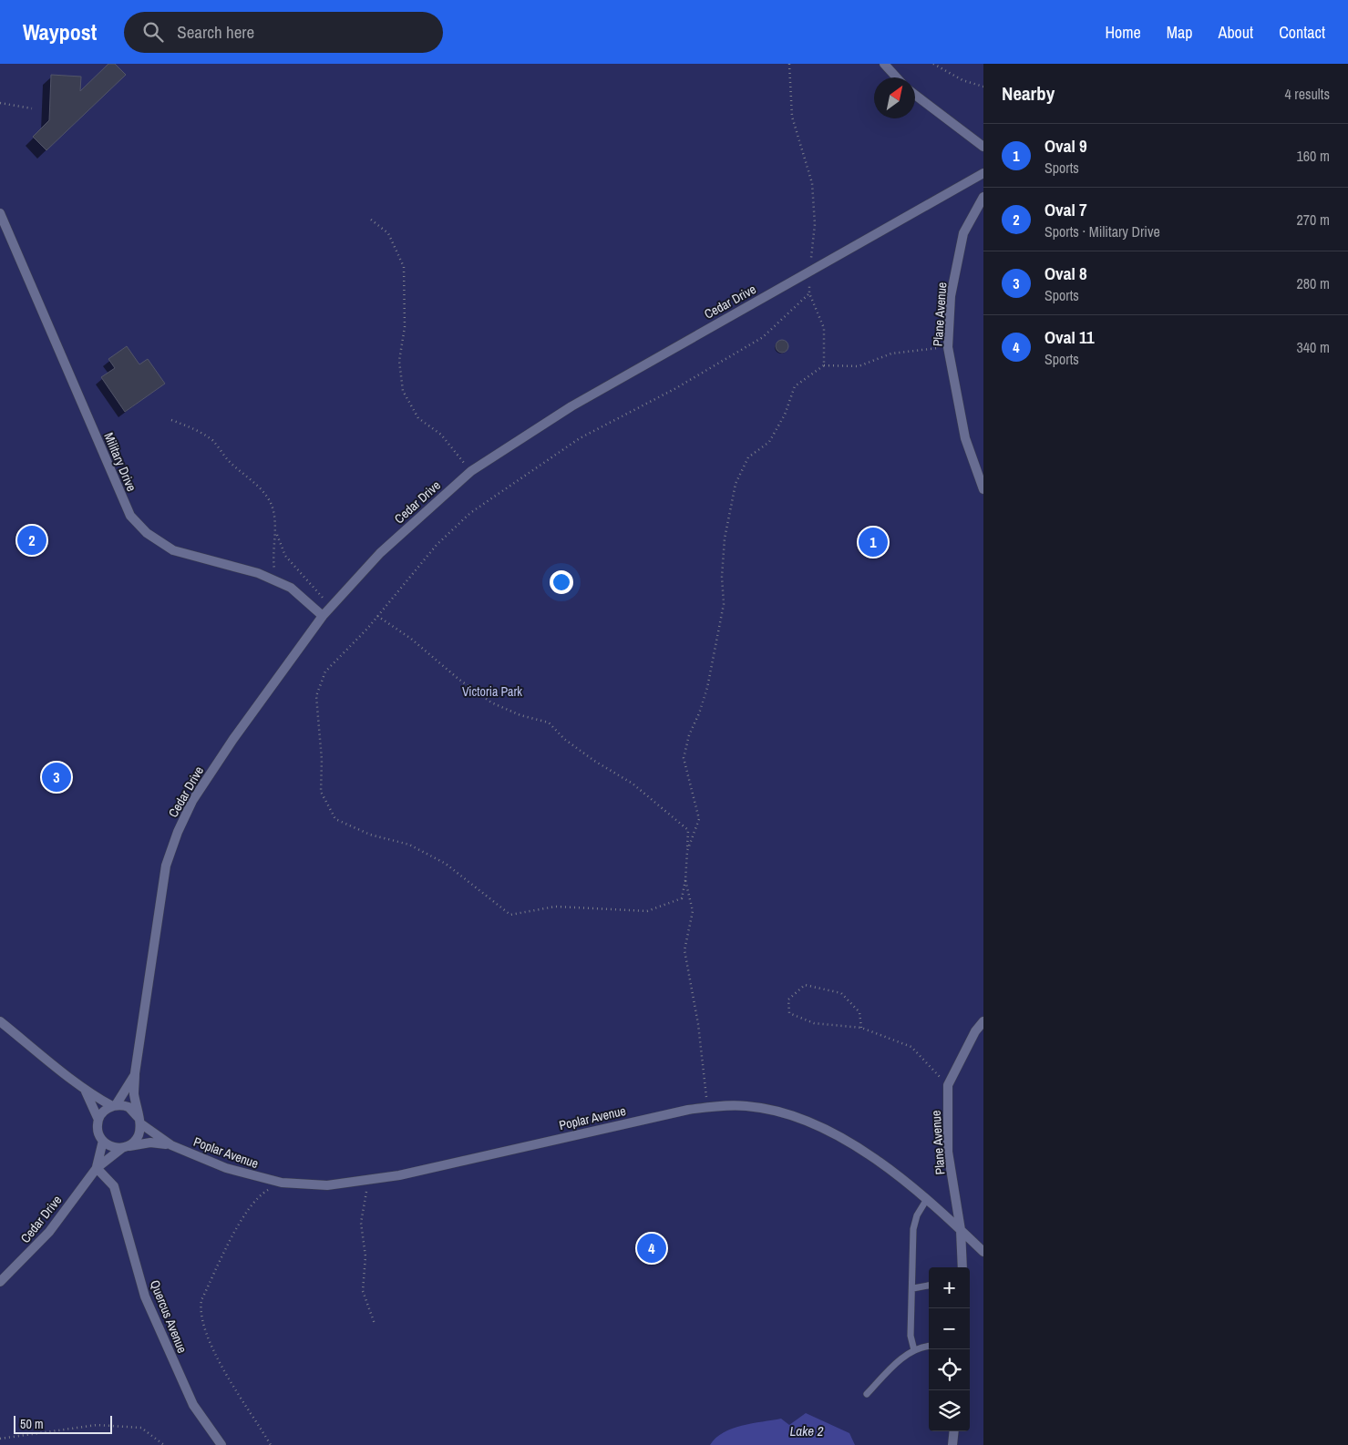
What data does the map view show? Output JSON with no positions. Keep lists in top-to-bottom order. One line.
{"streets":{"street":["Cedar Drive","Plane Avenue","Military Drive","Poplar Avenue","Quercus Avenue"]},"crossings":[["Cedar Drive","Military Drive"],["Cedar Drive","Poplar Avenue"],["Cedar Drive","Quercus Avenue"],["Plane Avenue","Poplar Avenue"]],"water":["Lake 2"],"parks":["Victoria Park"],"scale_bar":"50 m","north":"top right","page":{"header":"Waypost","search":"Search here","nav":["Home","Map","About","Contact"],"heading":["Nearby","4 results"],"list":[{"mark":"1","name":"Oval 9","note":"Sports","value":"160 m"},{"mark":"2","name":"Oval 7","note":"Sports · Military Drive","value":"270 m"},{"mark":"3","name":"Oval 8","note":"Sports","value":"280 m"},{"mark":"4","name":"Oval 11","note":"Sports","value":"340 m"}],"pins":["2","1","3","4"],"map_buttons":["+","−"],"scale":"50 m"}}
